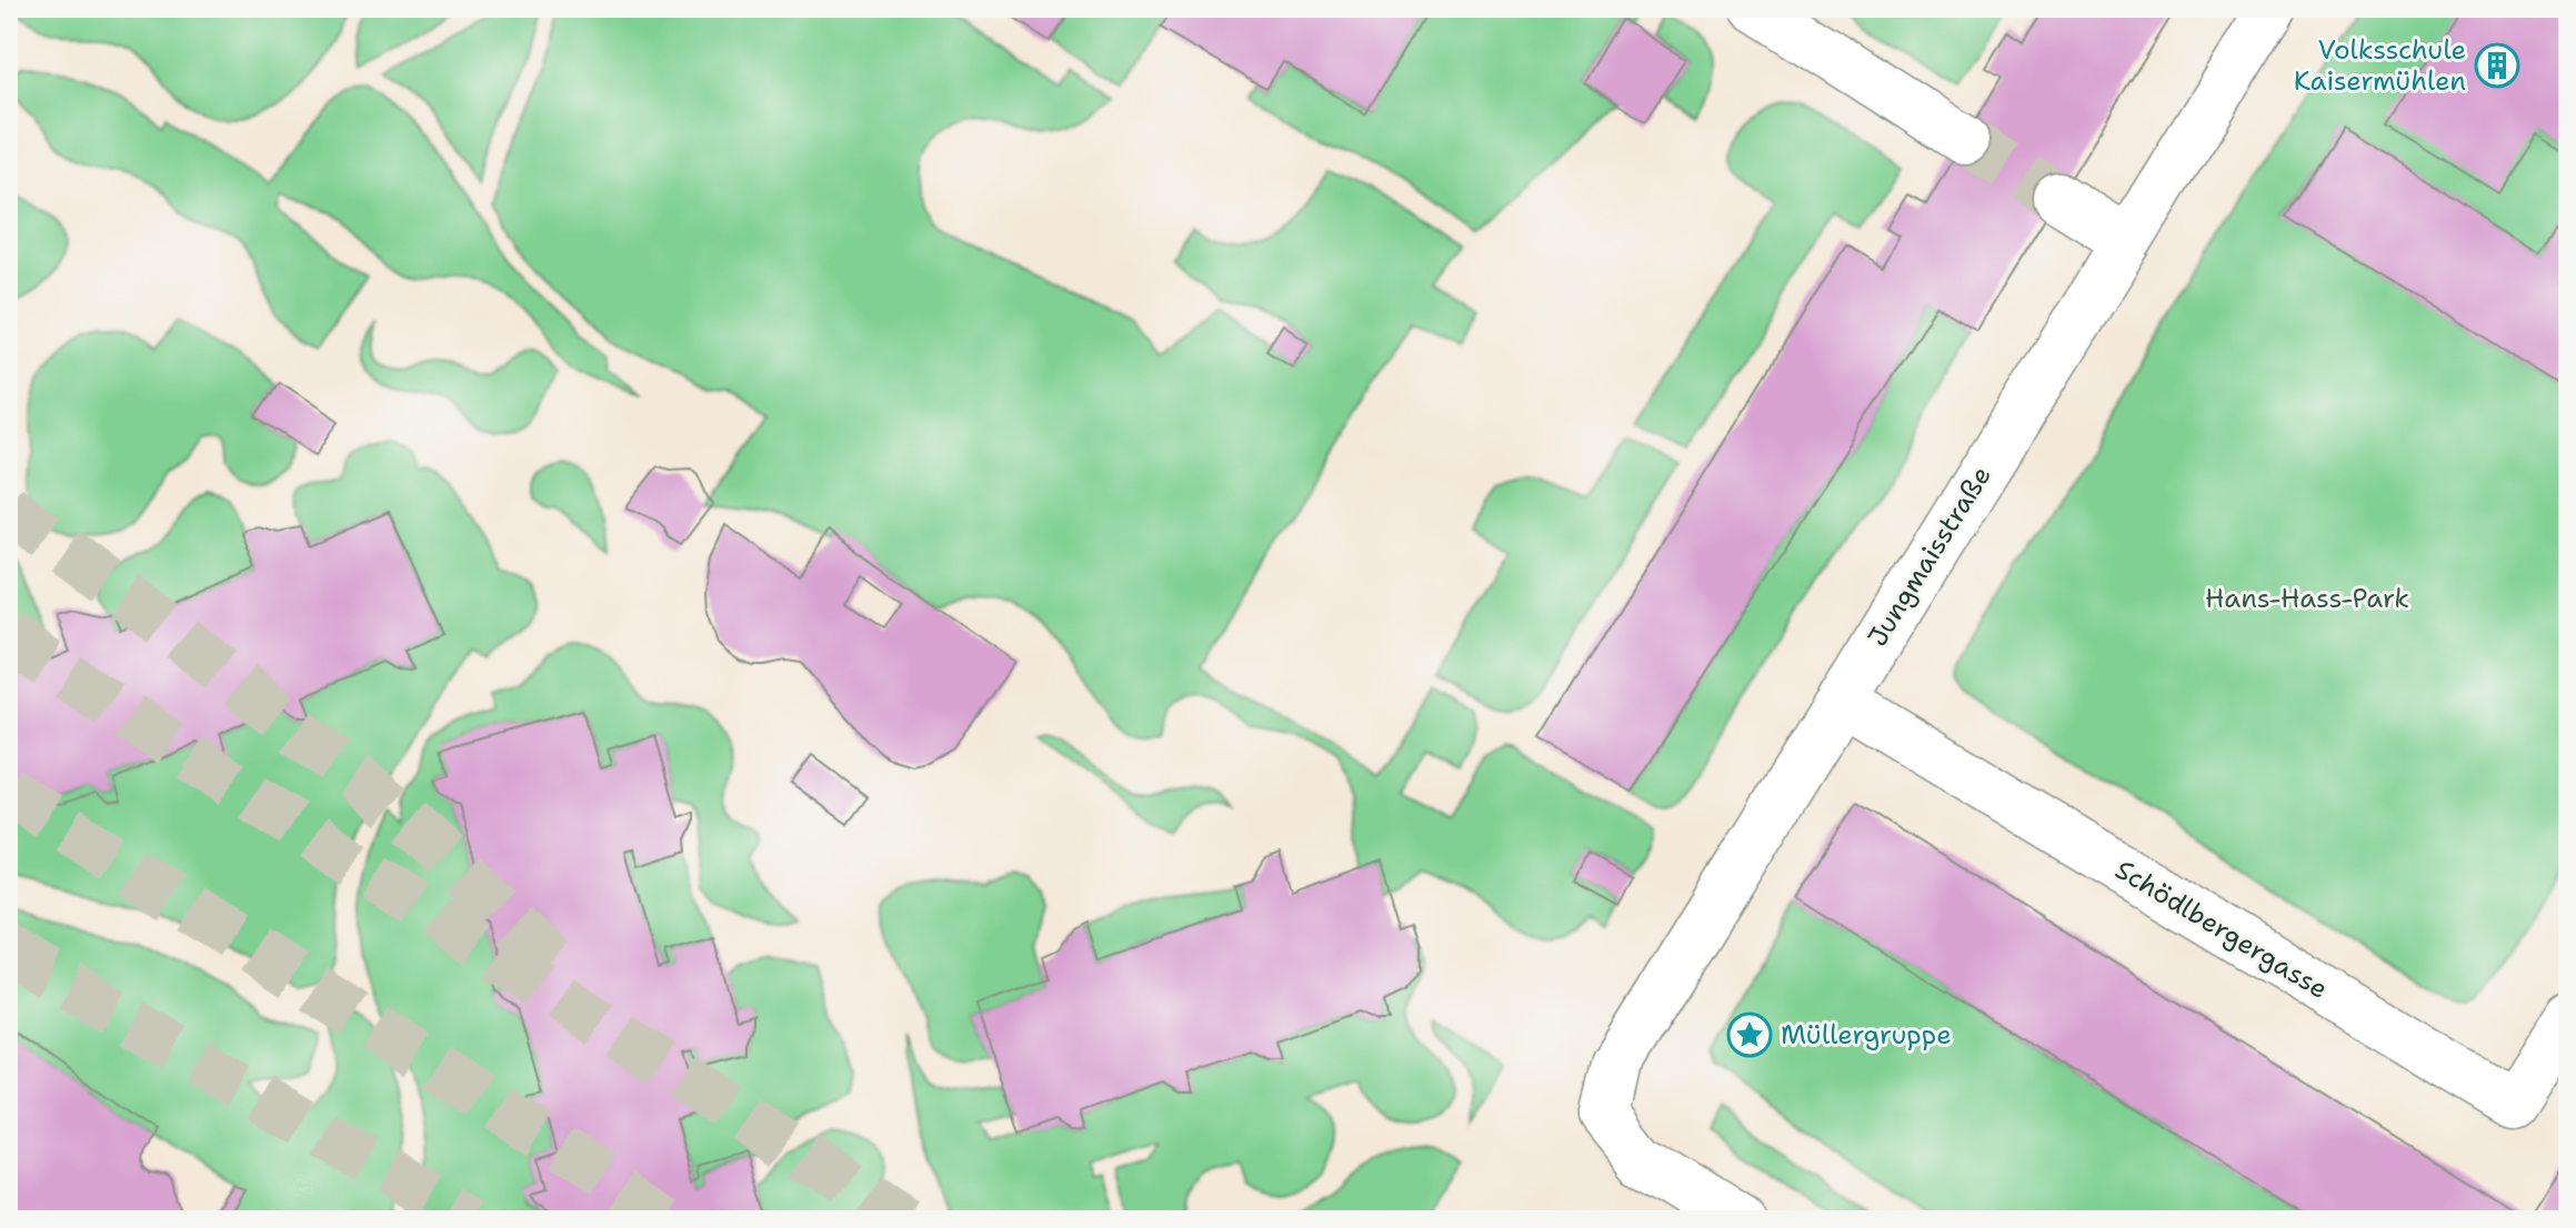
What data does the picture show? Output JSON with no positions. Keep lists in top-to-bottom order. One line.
{"streets":{"street":["Jungmaisstraße","Schödlbergergasse"]},"crossings":[["Jungmaisstraße","Schödlbergergasse"]],"parks":["Hans-Hass-Park"],"places":{"building":["Volksschule Kaisermühlen"],"place":["Müllergruppe"]}}
